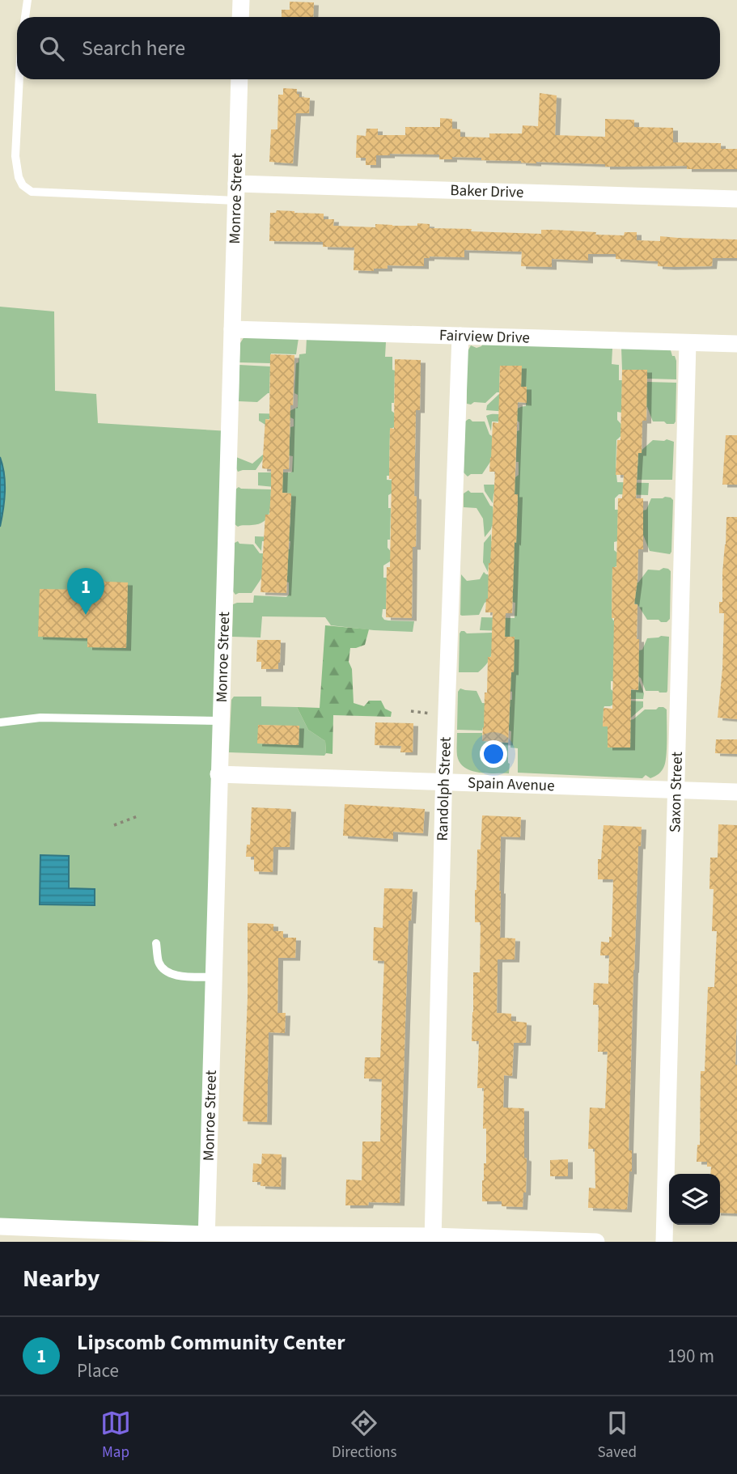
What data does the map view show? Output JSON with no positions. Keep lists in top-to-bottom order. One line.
{"streets":{"street":["Baker Drive","Monroe Street","Fairview Drive","Spain Avenue","Randolph Street","Saxon Street"]},"crossings":[["Baker Drive","Monroe Street"],["Monroe Street","Fairview Drive"],["Monroe Street","Spain Avenue"],["Fairview Drive","Randolph Street"],["Fairview Drive","Saxon Street"],["Spain Avenue","Randolph Street"],["Spain Avenue","Saxon Street"]],"page":{"search":"Search here","pins":"1","heading":"Nearby","list":[{"mark":"1","name":"Lipscomb Community Center","note":"Place","value":"190 m"}],"nav":["Map","Directions","Saved"]}}
